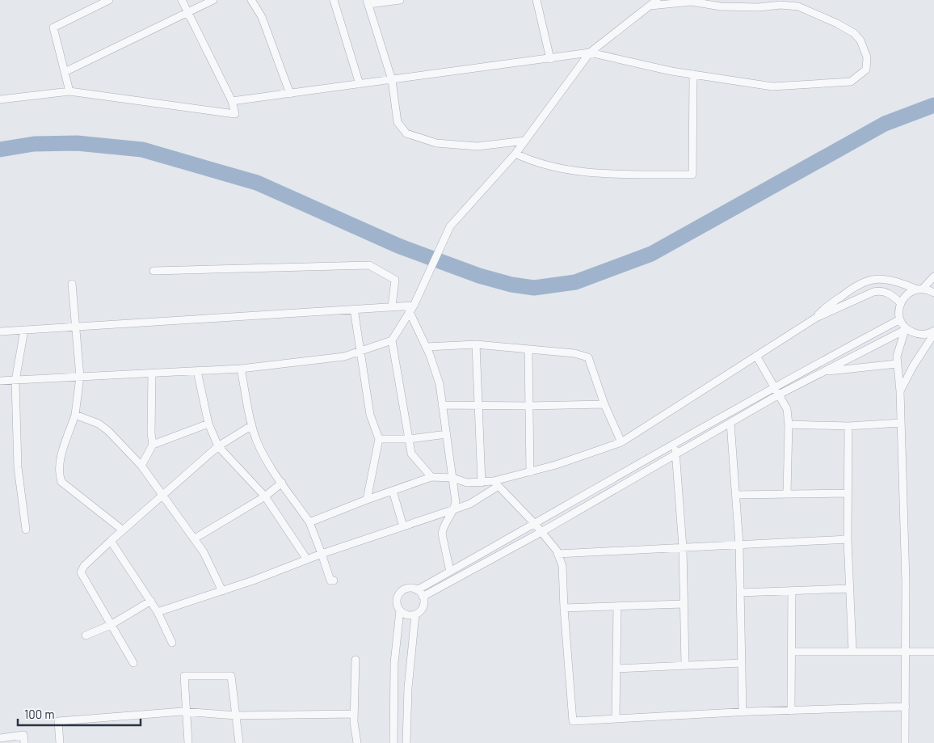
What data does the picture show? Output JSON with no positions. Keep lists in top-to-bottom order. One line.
{"scale_bar":"100 m"}
